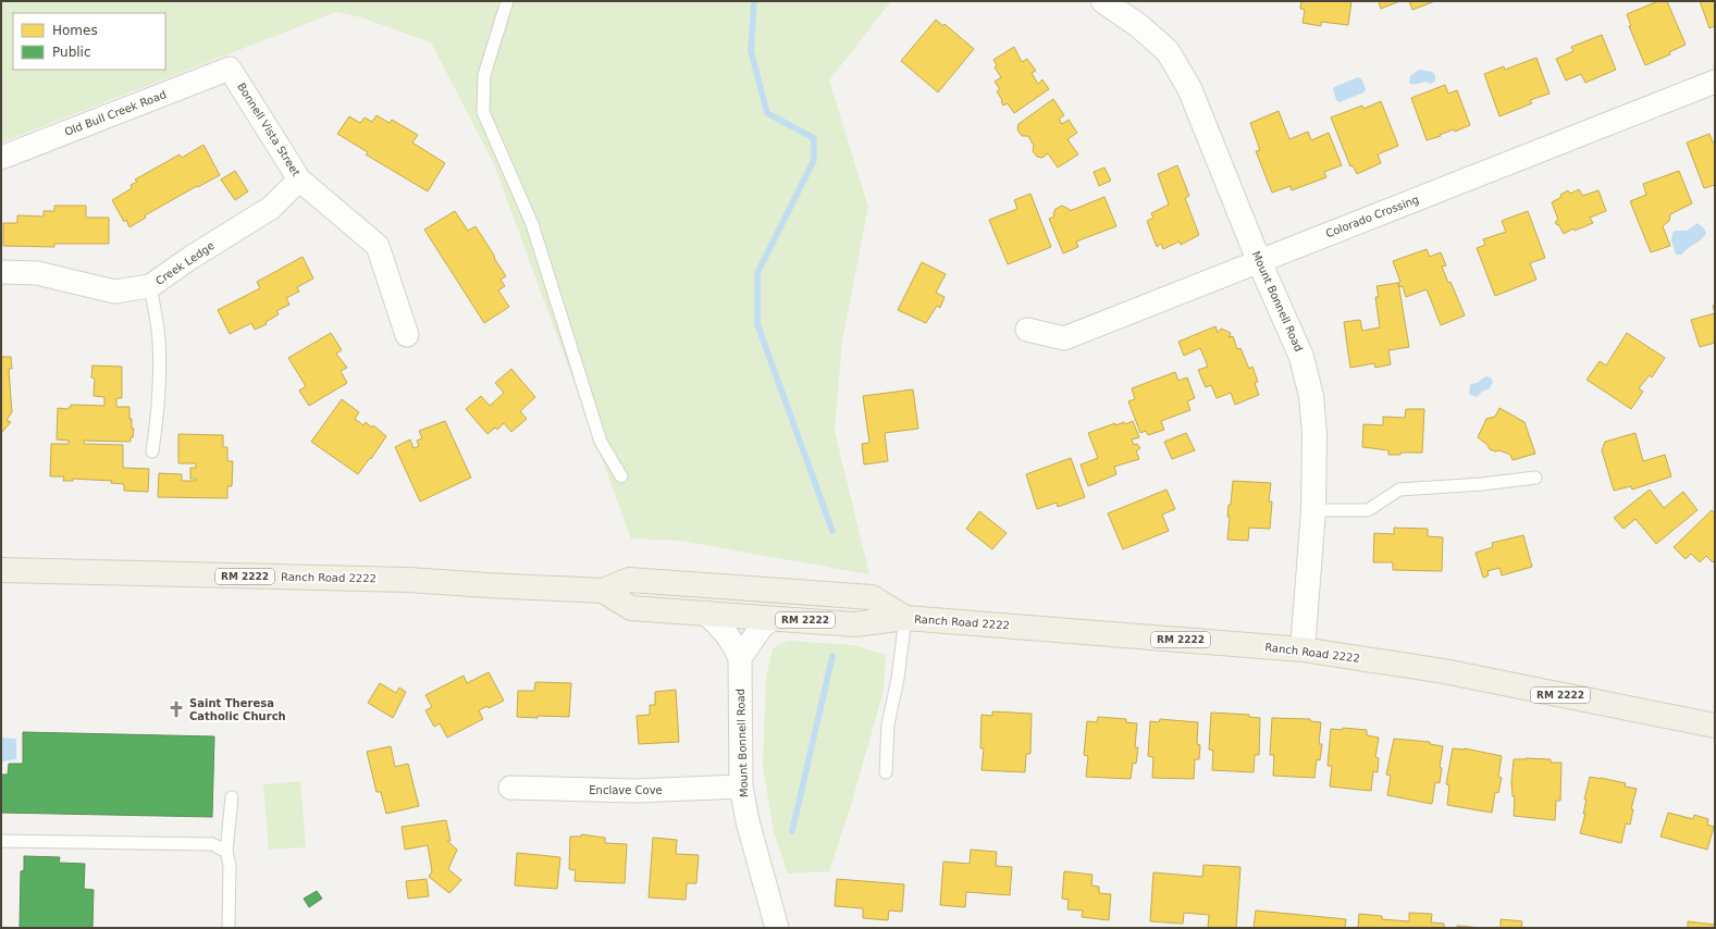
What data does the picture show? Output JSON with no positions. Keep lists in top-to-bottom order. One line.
{"streets":{"main road":["RM 2222","Ranch Road 2222"],"street":["Old Bull Creek Road","Bonnell Vista Street","Colorado Crossing","Creek Ledge","Mount Bonnell Road","Enclave Cove"]},"crossings":[["Old Bull Creek Road","Bonnell Vista Street"],["Bonnell Vista Street","Creek Ledge"],["Colorado Crossing","Mount Bonnell Road"],["Mount Bonnell Road","Ranch Road 2222"],["Mount Bonnell Road","Enclave Cove"]],"places":{"church":["Saint Theresa Catholic Church"]},"legend":["Homes","Public"]}
